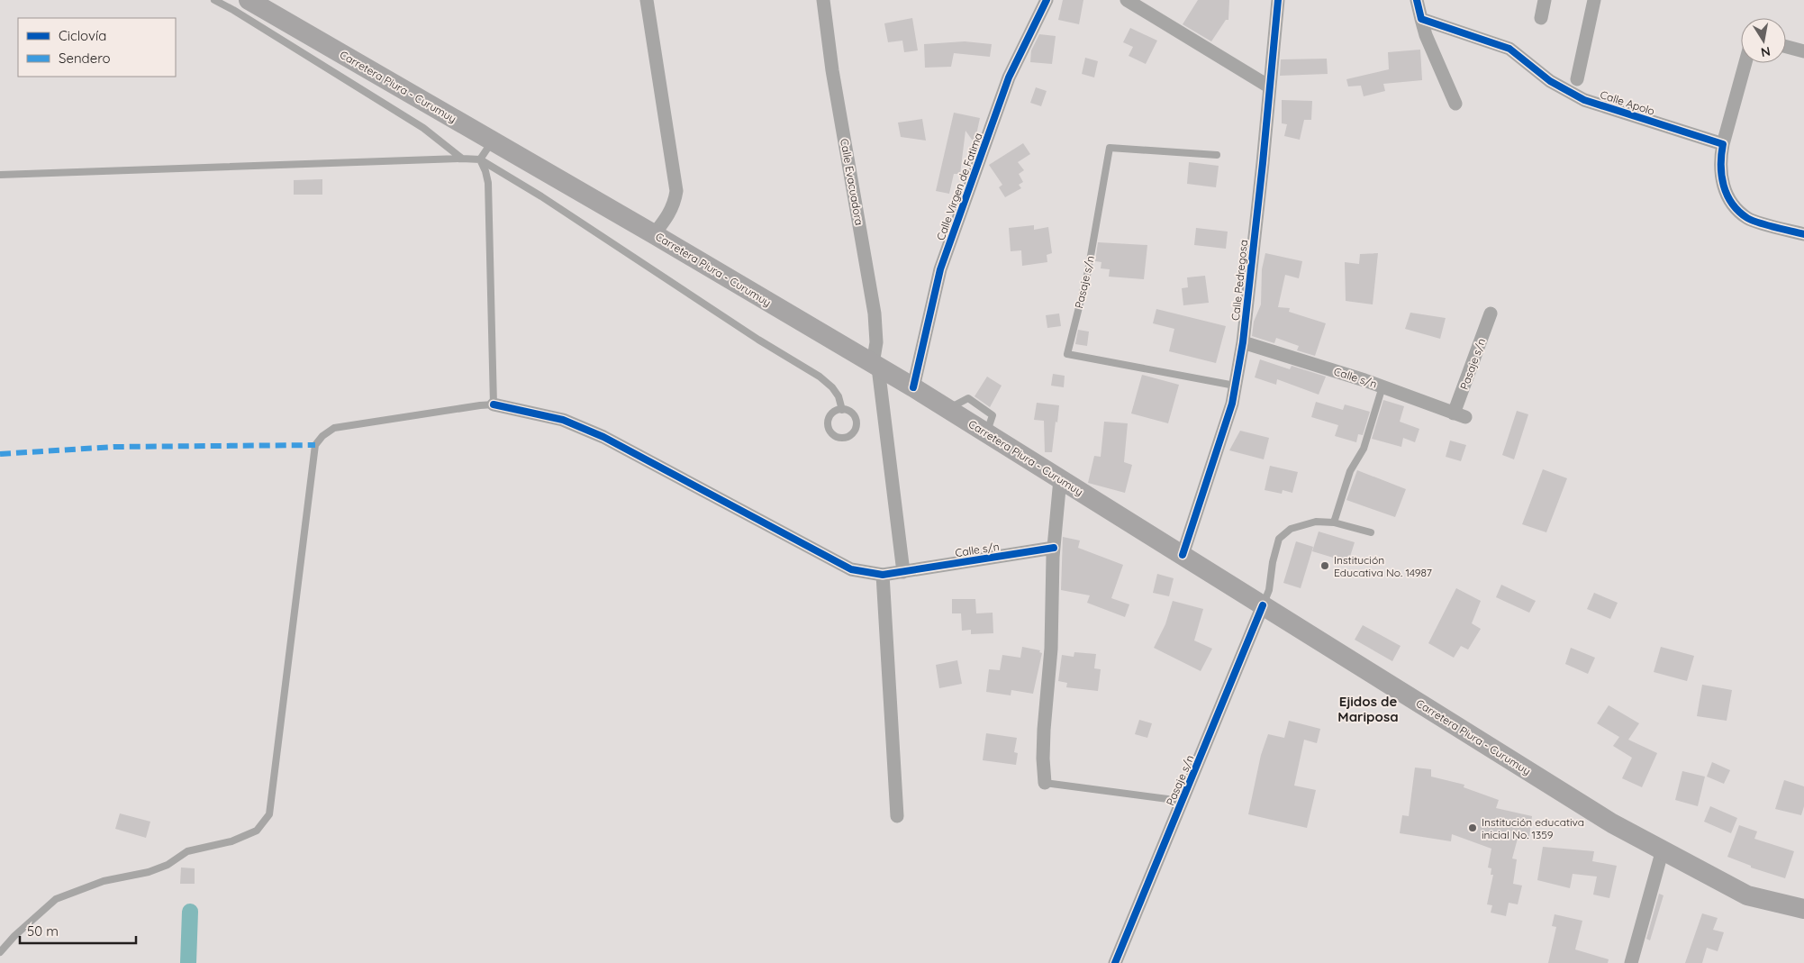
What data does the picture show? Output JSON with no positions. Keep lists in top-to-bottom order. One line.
{"streets":{"main road":["Carretera Piura - Curumuy"],"street":["Calle Apolo","Calle Evacuadora","Calle Virgen de Fatima","Calle Pedregosa","Pasaje s/n","Calle s/n"]},"crossings":[["Carretera Piura - Curumuy","Calle Evacuadora"],["Carretera Piura - Curumuy","Calle Virgen de Fatima"],["Carretera Piura - Curumuy","Calle Pedregosa"],["Carretera Piura - Curumuy","Pasaje s/n"],["Calle Pedregosa","Pasaje s/n"],["Calle Pedregosa","Calle s/n"],["Pasaje s/n","Calle s/n"]],"districts":["Ejidos de Mariposa"],"places":["Institución Educativa No. 14987","Institución educativa inicial No. 1359"],"legend":["Ciclovía","Sendero"],"scale_bar":"50 m","north":"bottom"}
